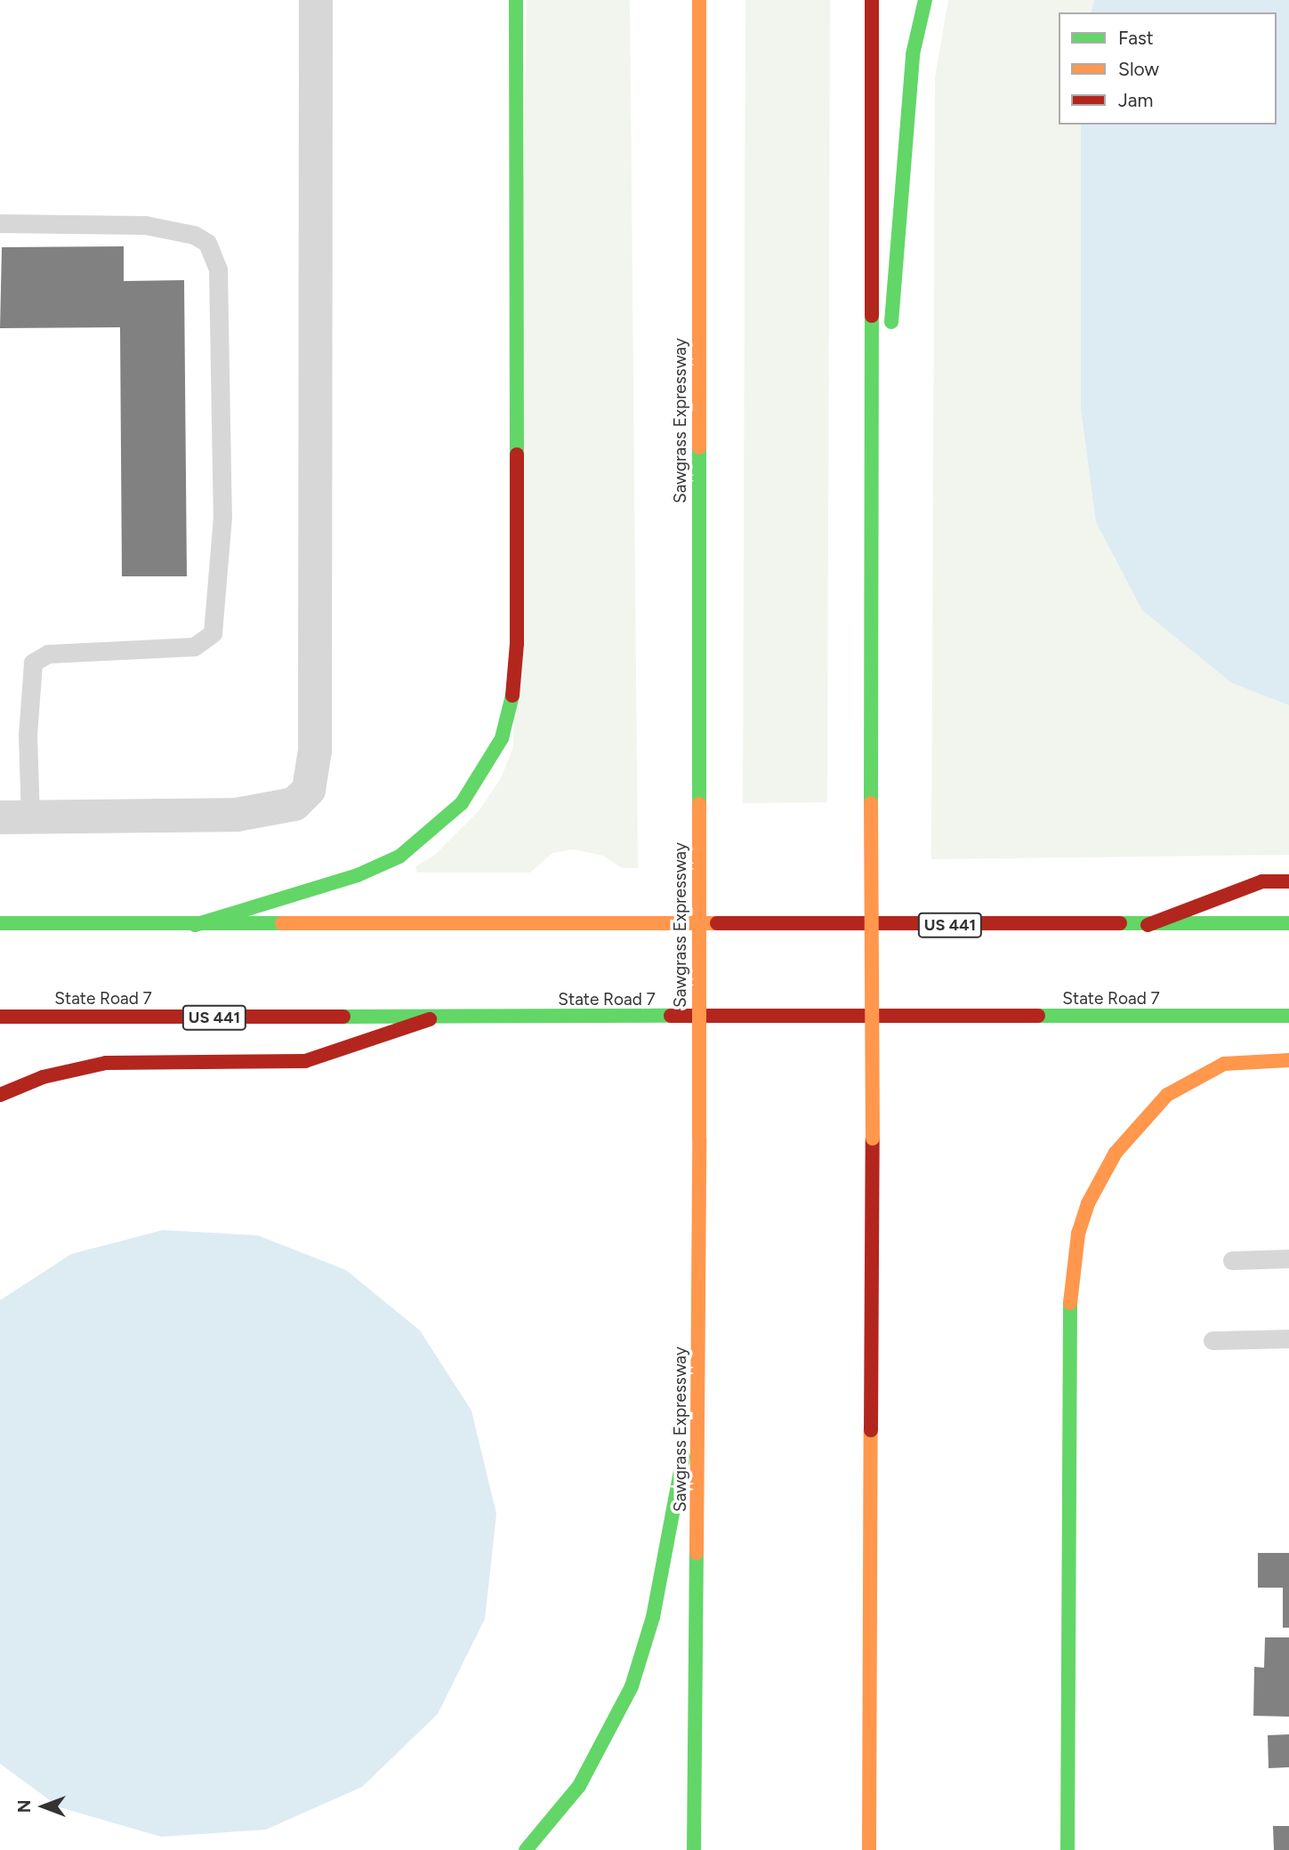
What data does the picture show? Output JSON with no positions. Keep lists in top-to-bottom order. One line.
{"streets":{"main road":["Sawgrass Expressway","US 441","State Road 7"]},"legend":["Fast","Slow","Jam"],"north":"left"}
